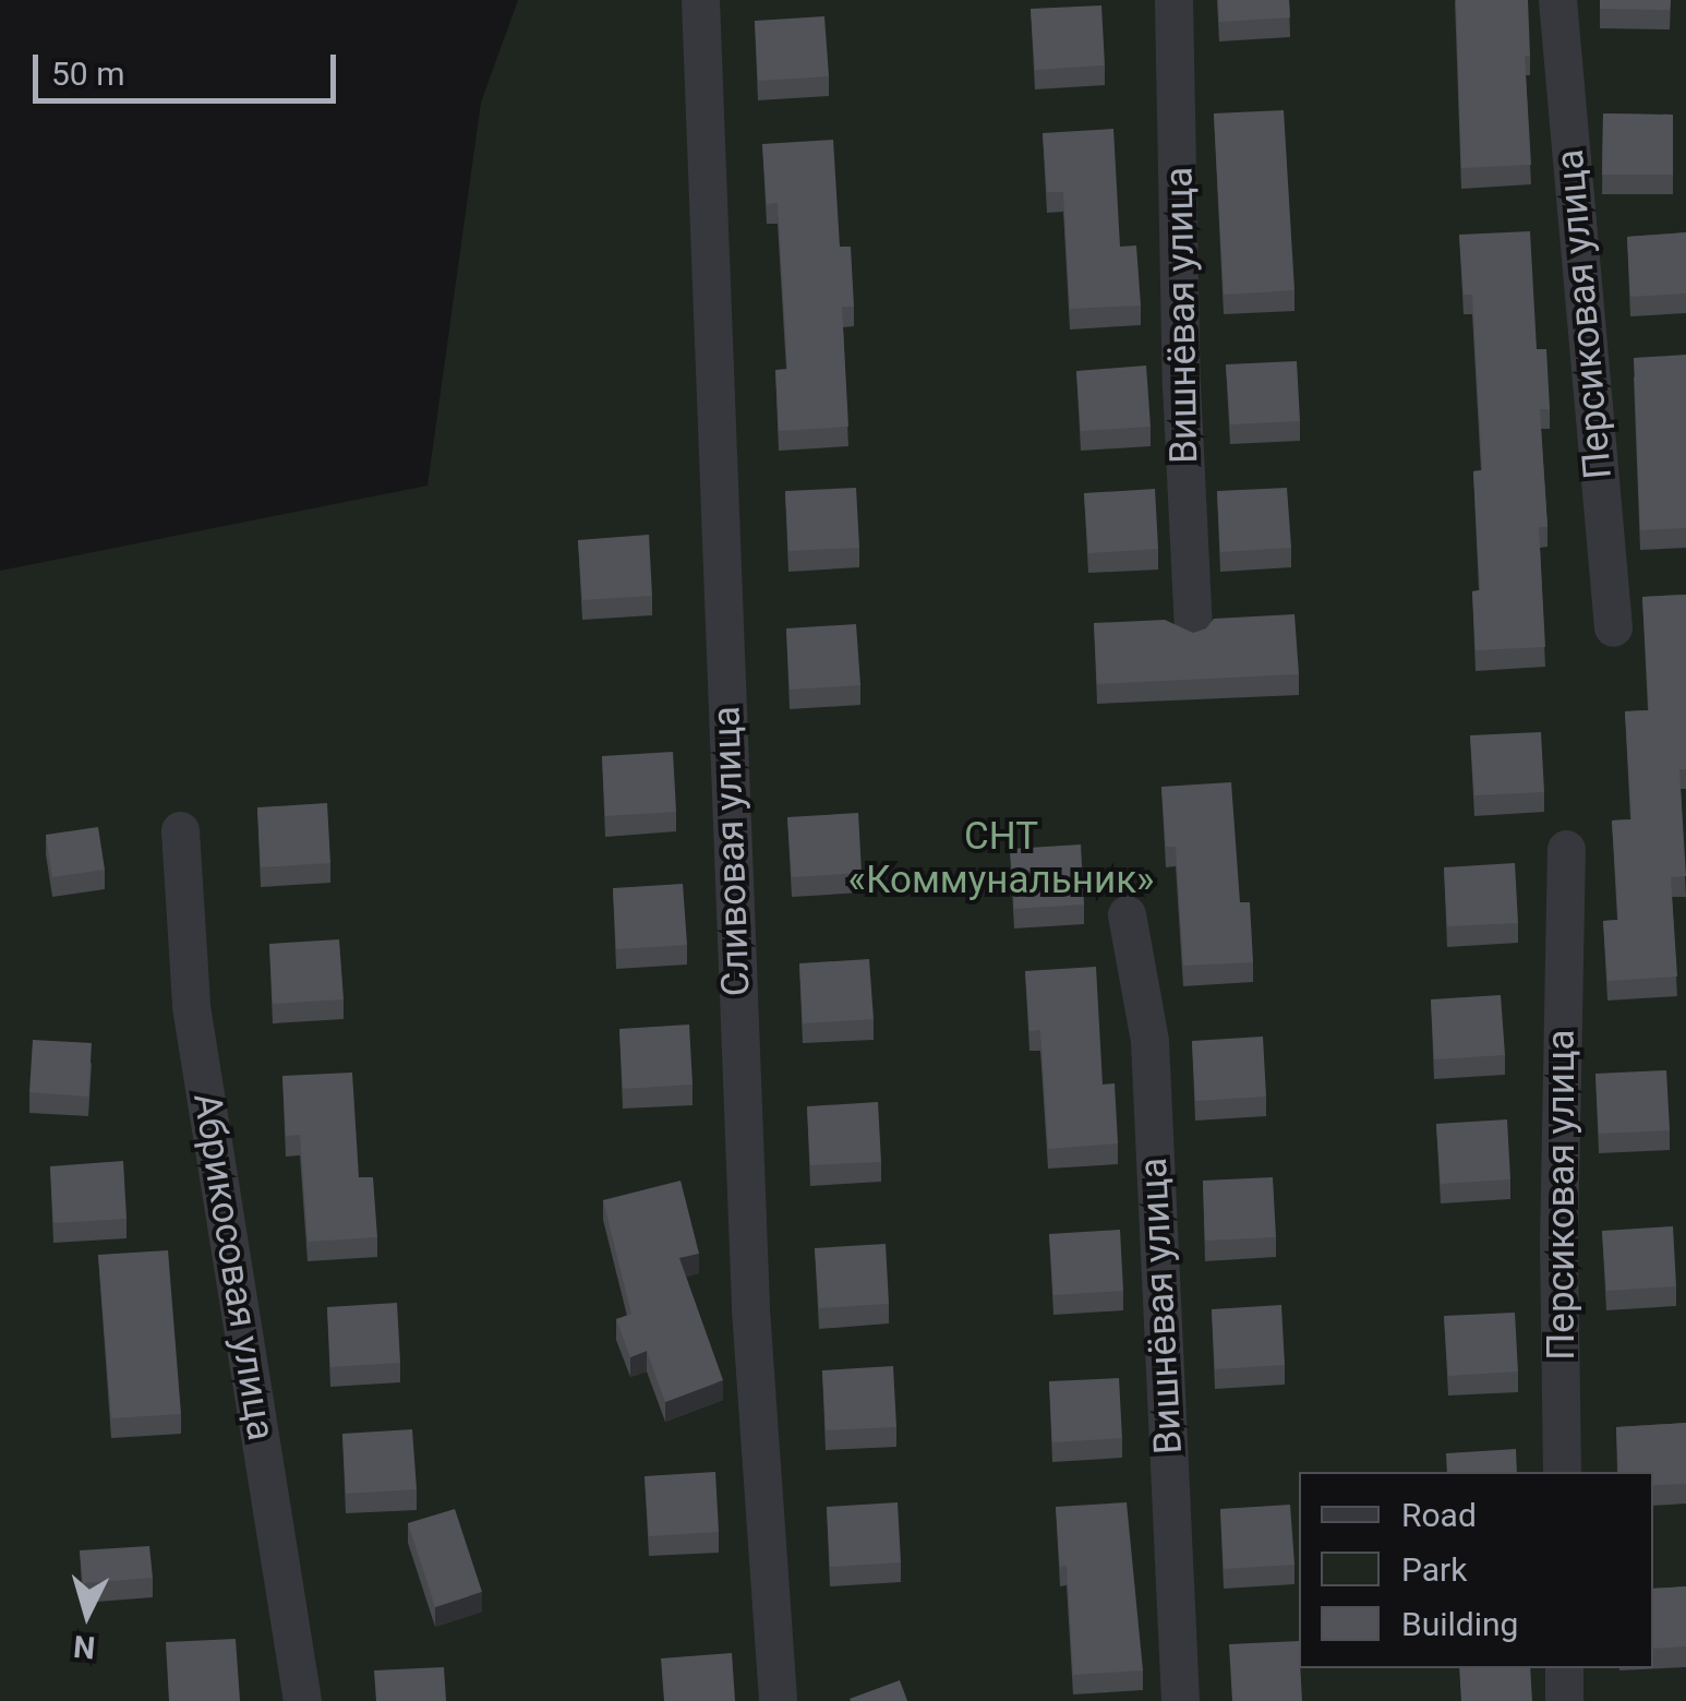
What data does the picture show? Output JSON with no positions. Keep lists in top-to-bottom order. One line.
{"streets":{"street":["Персиковая улица","Вишнёвая улица","Сливовая улица","Абрикосовая улица"]},"parks":["СНТ «Коммунальник»"],"legend":["Road","Park","Building"],"scale_bar":"50 m","north":"bottom"}
